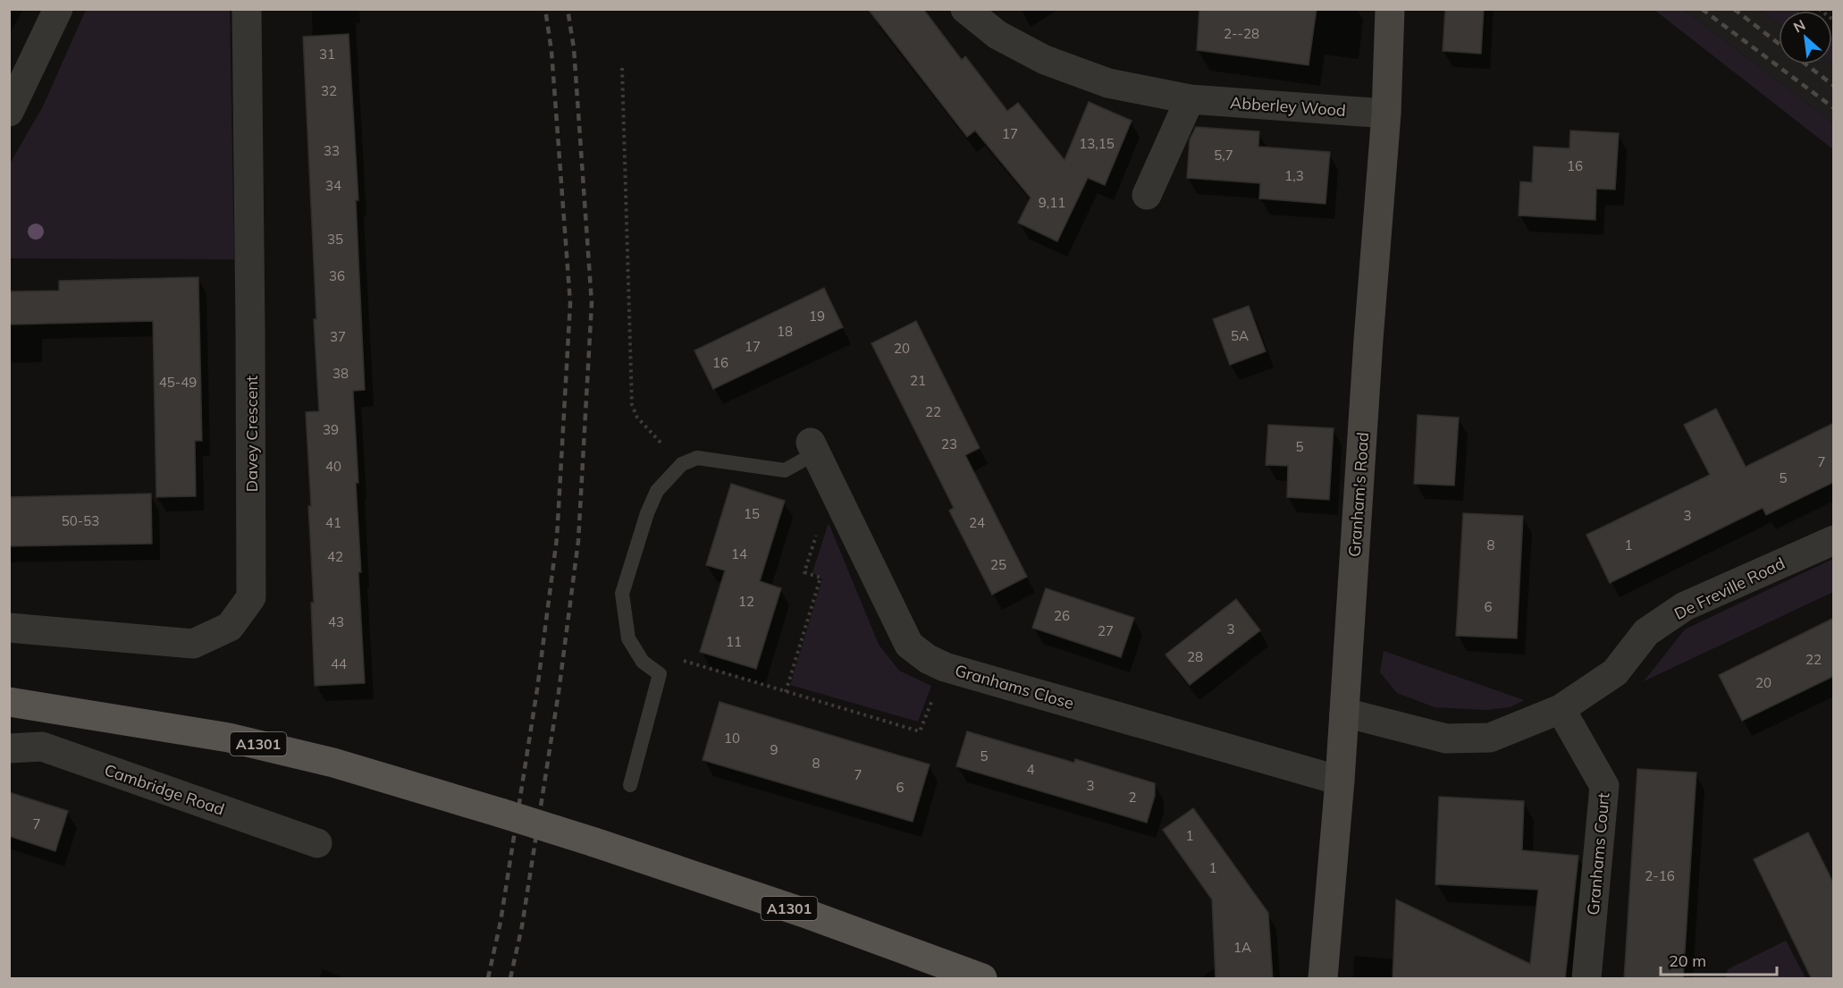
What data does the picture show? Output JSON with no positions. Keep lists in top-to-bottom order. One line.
{"streets":{"main road":["A1301"],"street":["Abberley Wood","Davey Crescent","Granham's Road","De Freville Road","Granhams Close","Cambridge Road","Granhams Court"]},"crossings":[["Abberley Wood","Granham's Road"],["Granham's Road","De Freville Road"],["Granham's Road","Granhams Close"],["De Freville Road","Granhams Court"]],"house_numbers":["2--28","31","32","17","13,15","33","5,7","16","1,3","34","9,11","35","36","19","18","5A","37","17","20","16","38","21","45-49","22","39","23","5","7","40","5","15","3","50-53","41","24","8","1","14","42","25","12","6","26","43","3","27","11","28","22","44","20","10","9","5","8","4","7","3","6","2","7","1","1","2-16","1A"],"scale_bar":"20 m","north":"top left"}
